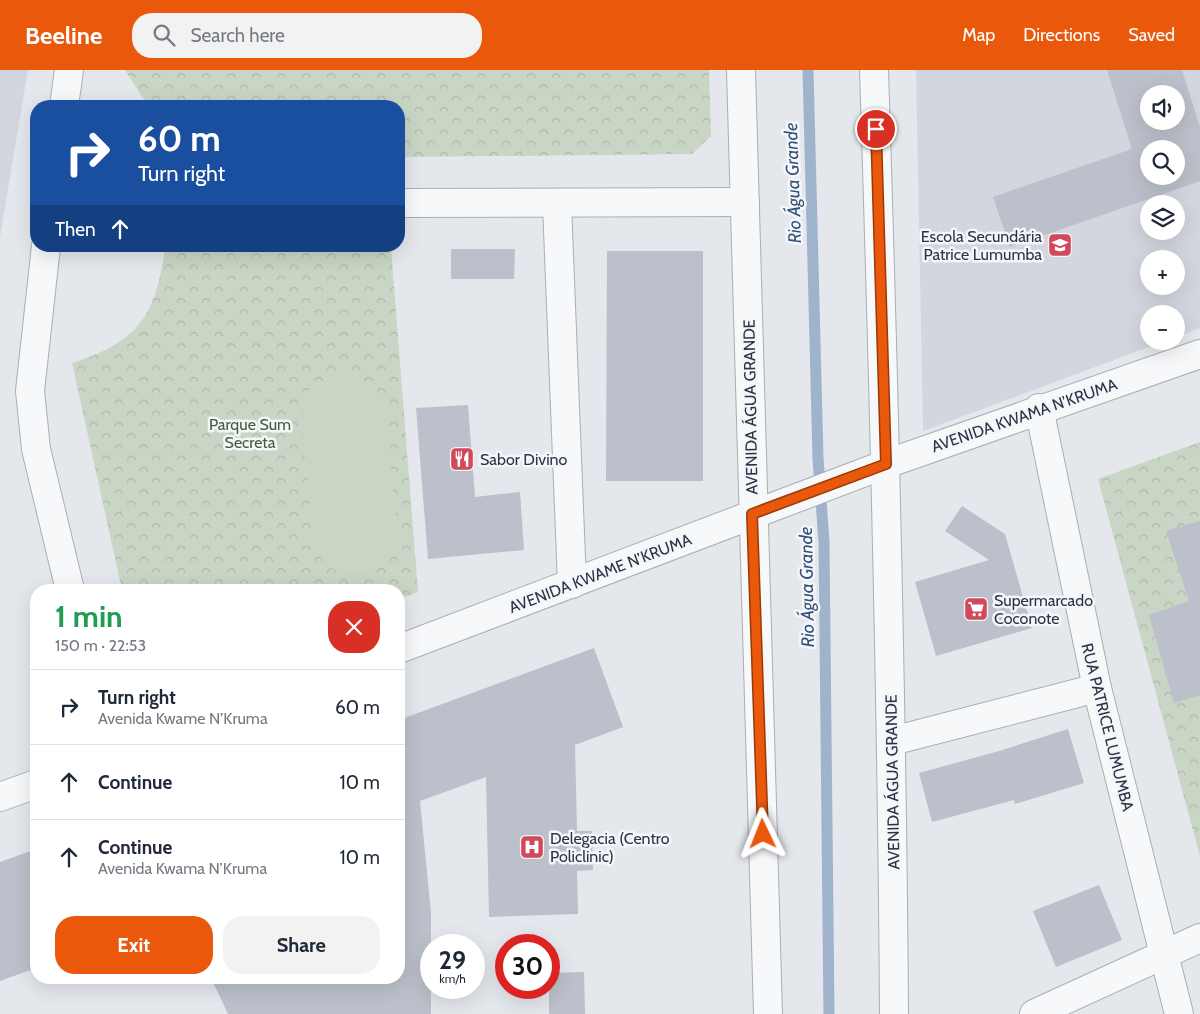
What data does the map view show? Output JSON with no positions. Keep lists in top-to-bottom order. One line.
{"streets":{"street":["AVENIDA ÁGUA GRANDE","AVENIDA KWAMA N’KRUMA","AVENIDA KWAME N’KRUMA","RUA PATRICE LUMUMBA"]},"crossings":[["AVENIDA ÁGUA GRANDE","AVENIDA KWAMA N’KRUMA"],["AVENIDA ÁGUA GRANDE","AVENIDA KWAME N’KRUMA"],["AVENIDA KWAMA N’KRUMA","AVENIDA KWAME N’KRUMA"],["AVENIDA KWAMA N’KRUMA","RUA PATRICE LUMUMBA"]],"water":["Rio Água Grande"],"parks":["Parque Sum Secreta"],"places":{"school or university":["Escola Secundária Patrice Lumumba"],"restaurant":["Sabor Divino"],"supermarket":["Supermarcado Coconote"],"hospital":["Delegacia (Centro Policlinic)"]},"page":{"header":"Beeline","search":"Search here","nav":["Map","Directions","Saved"],"map_buttons":["+","−"],"turn":["60 m","Turn right"],"then":"Then","heading":["1 min","150 m · 22:53"],"list":[{"name":"Turn right","note":"Avenida Kwame N’Kruma","value":"60 m"},{"name":"Continue","value":"10 m"},{"name":"Continue","note":"Avenida Kwama N’Kruma","value":"10 m"}],"buttons":["Exit","Share"],"speed":"29 km/h","limit":"30"}}
